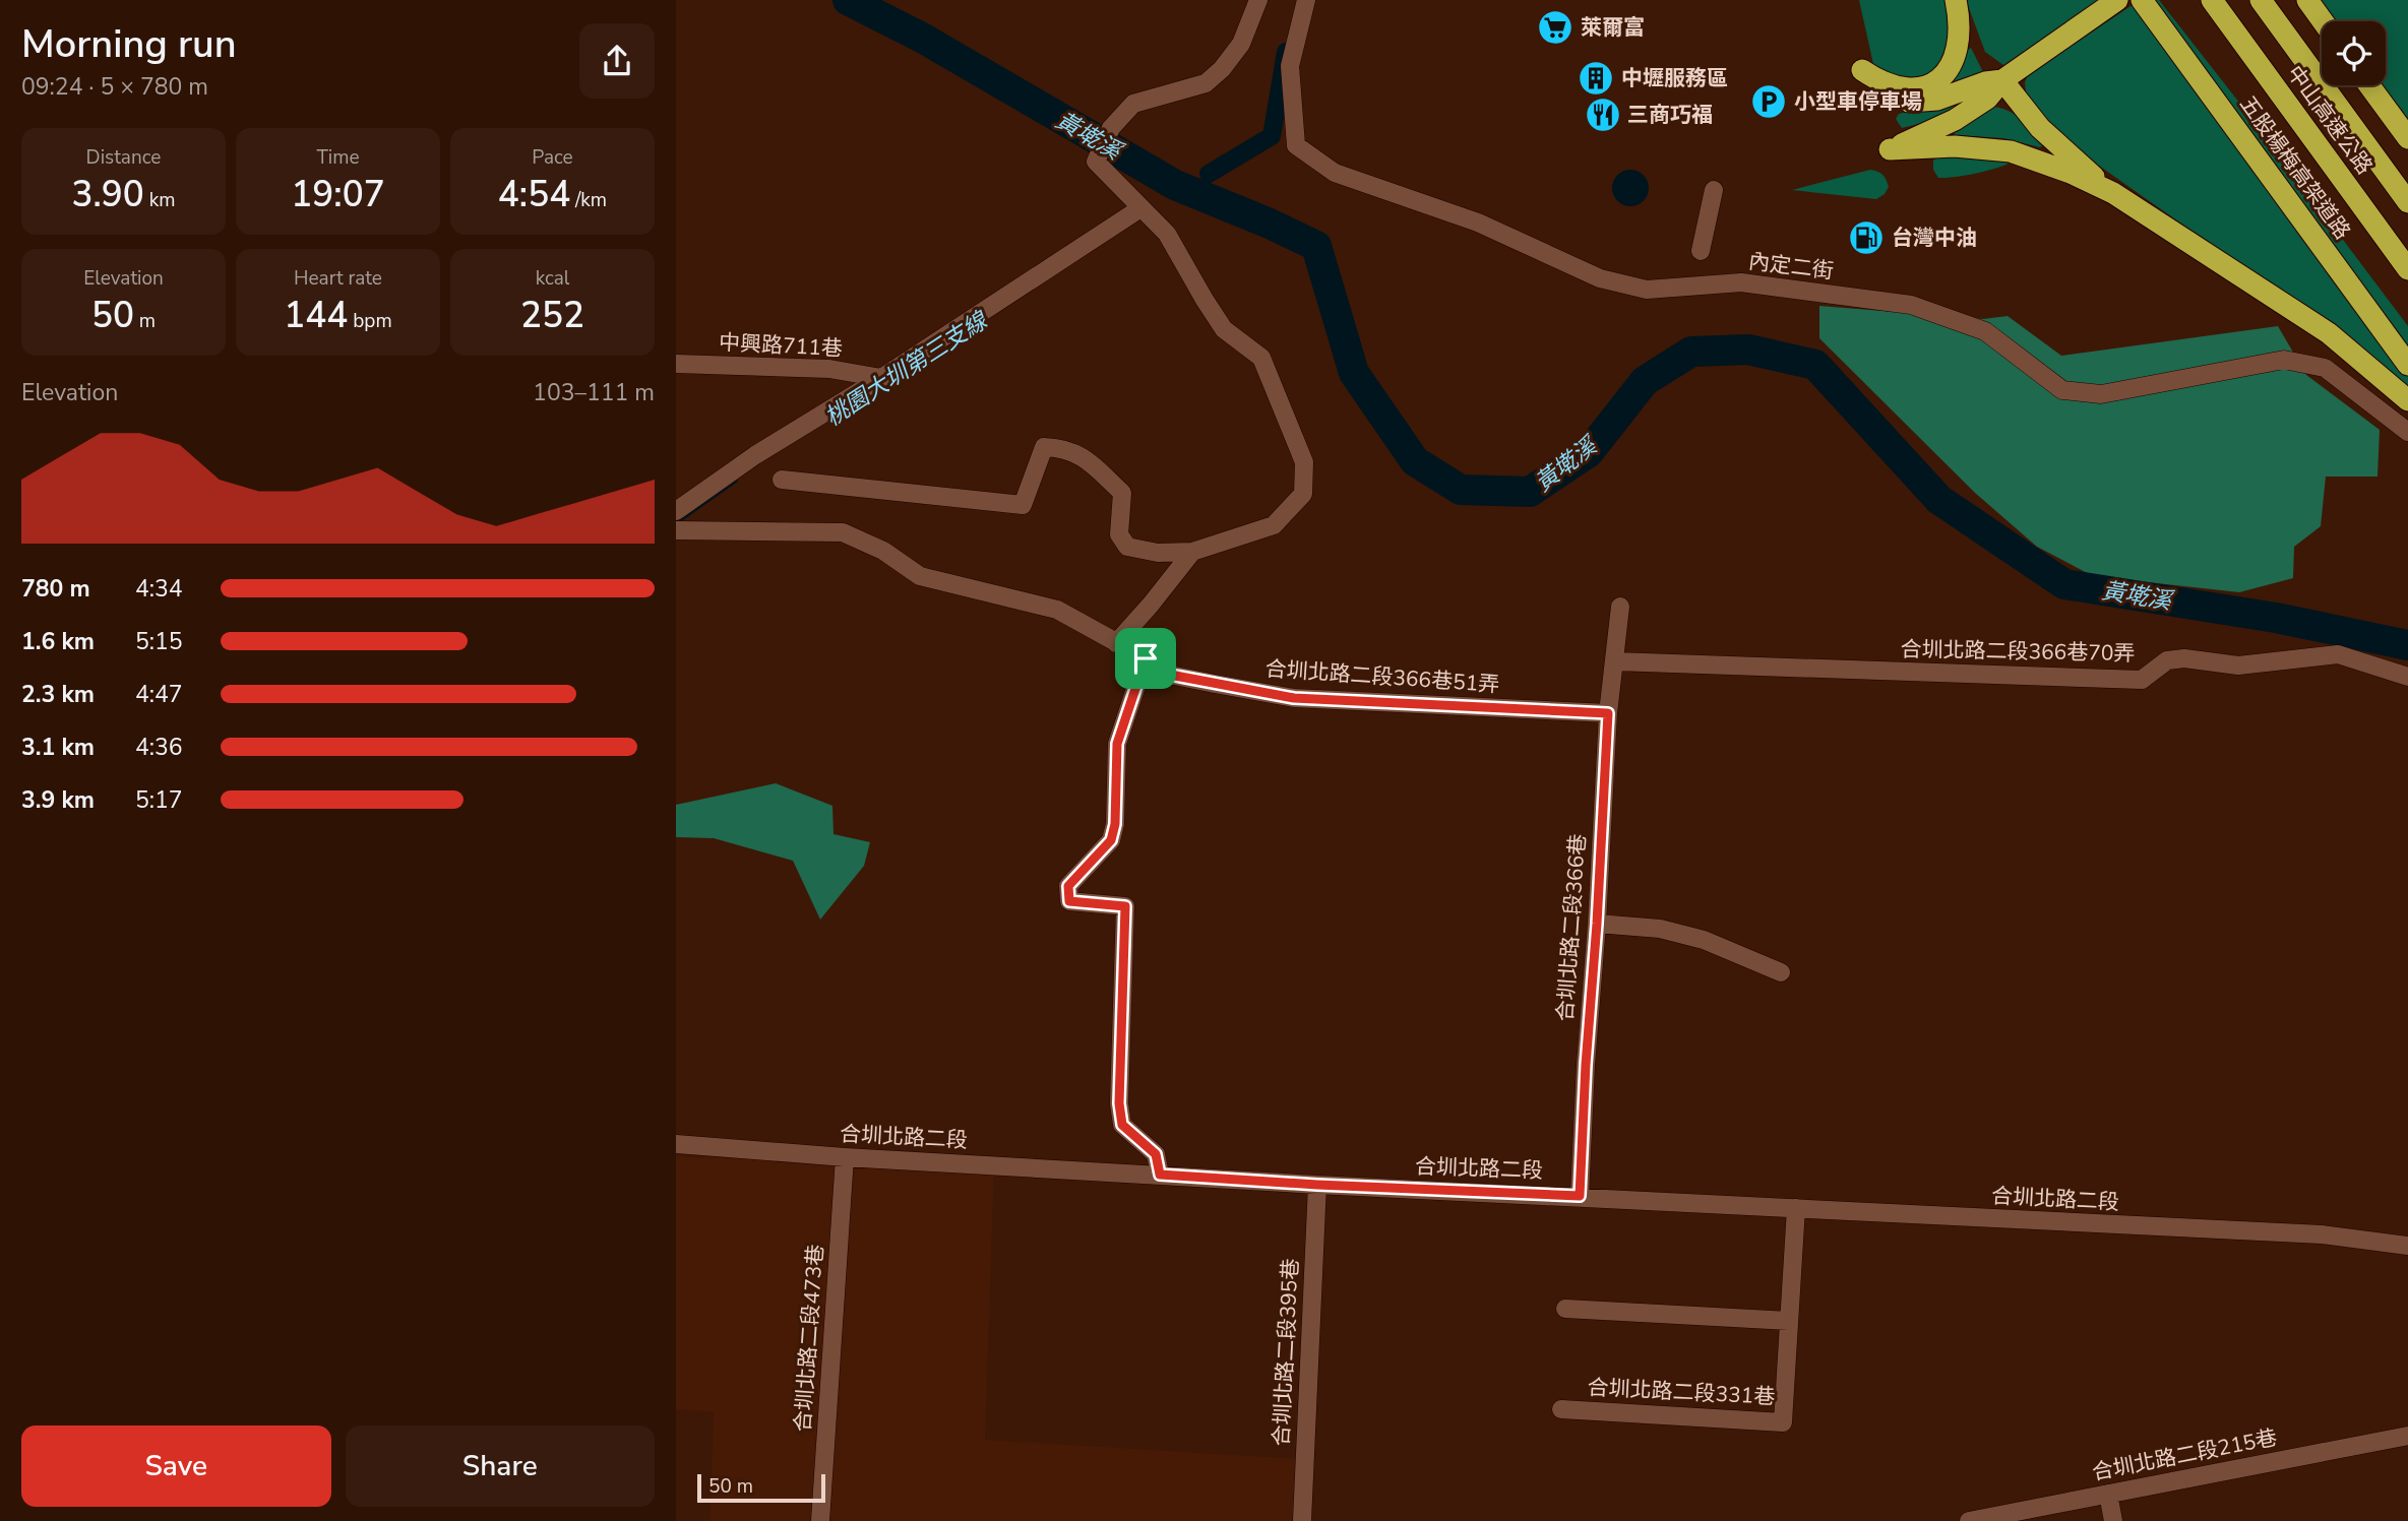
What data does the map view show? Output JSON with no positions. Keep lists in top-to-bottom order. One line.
{"streets":{"highway":["中山高速公路","五股楊梅高架道路"],"street":["內定二街","中興路711巷","合圳北路二段366巷70弄","合圳北路二段366巷51弄","合圳北路二段366巷","合圳北路二段","合圳北路二段473巷","合圳北路二段395巷","合圳北路二段331巷","合圳北路二段215巷"]},"crossings":[["合圳北路二段366巷70弄","合圳北路二段366巷"],["合圳北路二段366巷51弄","合圳北路二段366巷"],["合圳北路二段366巷","合圳北路二段"],["合圳北路二段","合圳北路二段473巷"],["合圳北路二段","合圳北路二段395巷"],["合圳北路二段","合圳北路二段331巷"]],"water":["黃墘溪","桃園大圳第三支線"],"places":{"supermarket":["萊爾富"],"building":["中壢服務區"],"parking":["小型車停車場"],"restaurant":["三商巧福"],"fuel station":["台灣中油"]},"scale_bar":"50 m","page":{"heading":["Morning run","09:24 · 5 × 780 m"],"stats":[["Distance","3.90 km"],["Time","19:07"],["Pace","4:54 /km"],["Elevation","50 m"],["Heart rate","144 bpm"],["kcal","252"]],"chart":["Elevation","103–111 m"],"list":[{"name":"780 m","note":"4:34"},{"name":"1.6 km","note":"5:15"},{"name":"2.3 km","note":"4:47"},{"name":"3.1 km","note":"4:36"},{"name":"3.9 km","note":"5:17"}],"buttons":["Save","Share"],"scale":"50 m"}}
